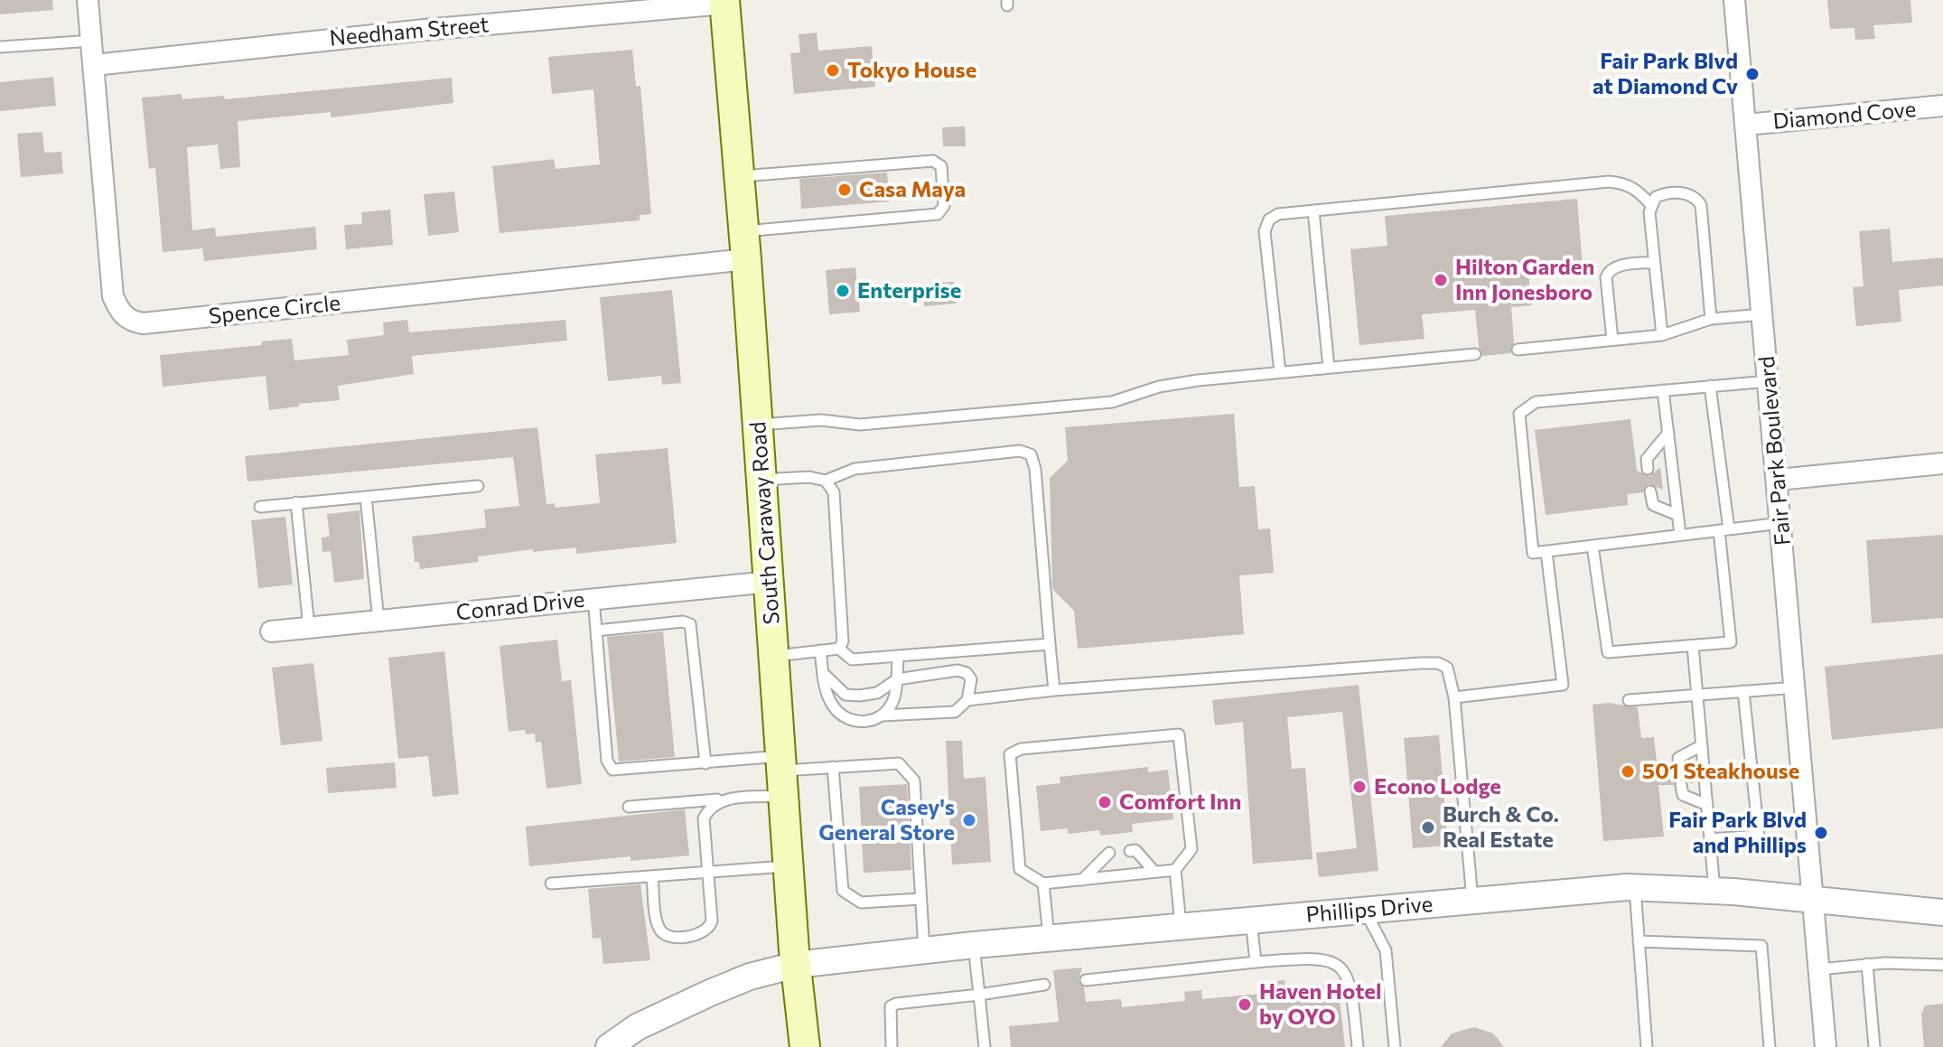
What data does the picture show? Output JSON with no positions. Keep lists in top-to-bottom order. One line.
{"streets":{"main road":["South Caraway Road"],"street":["Needham Street","Diamond Cove","Spence Circle","Fair Park Boulevard","Conrad Drive","Phillips Drive"]},"crossings":[["Needham Street","Spence Circle"],["Needham Street","South Caraway Road"],["Diamond Cove","Fair Park Boulevard"],["Spence Circle","South Caraway Road"],["Fair Park Boulevard","Phillips Drive"],["South Caraway Road","Conrad Drive"],["South Caraway Road","Phillips Drive"]],"places":["Tokyo House","Fair Park Blvd at Diamond Cv","Casa Maya","Hilton Garden Inn Jonesboro","Enterprise","501 Steakhouse","Econo Lodge","Comfort Inn","Casey's General Store","Burch & Co. Real Estate","Fair Park Blvd and Phillips","Haven Hotel by OYO"]}
